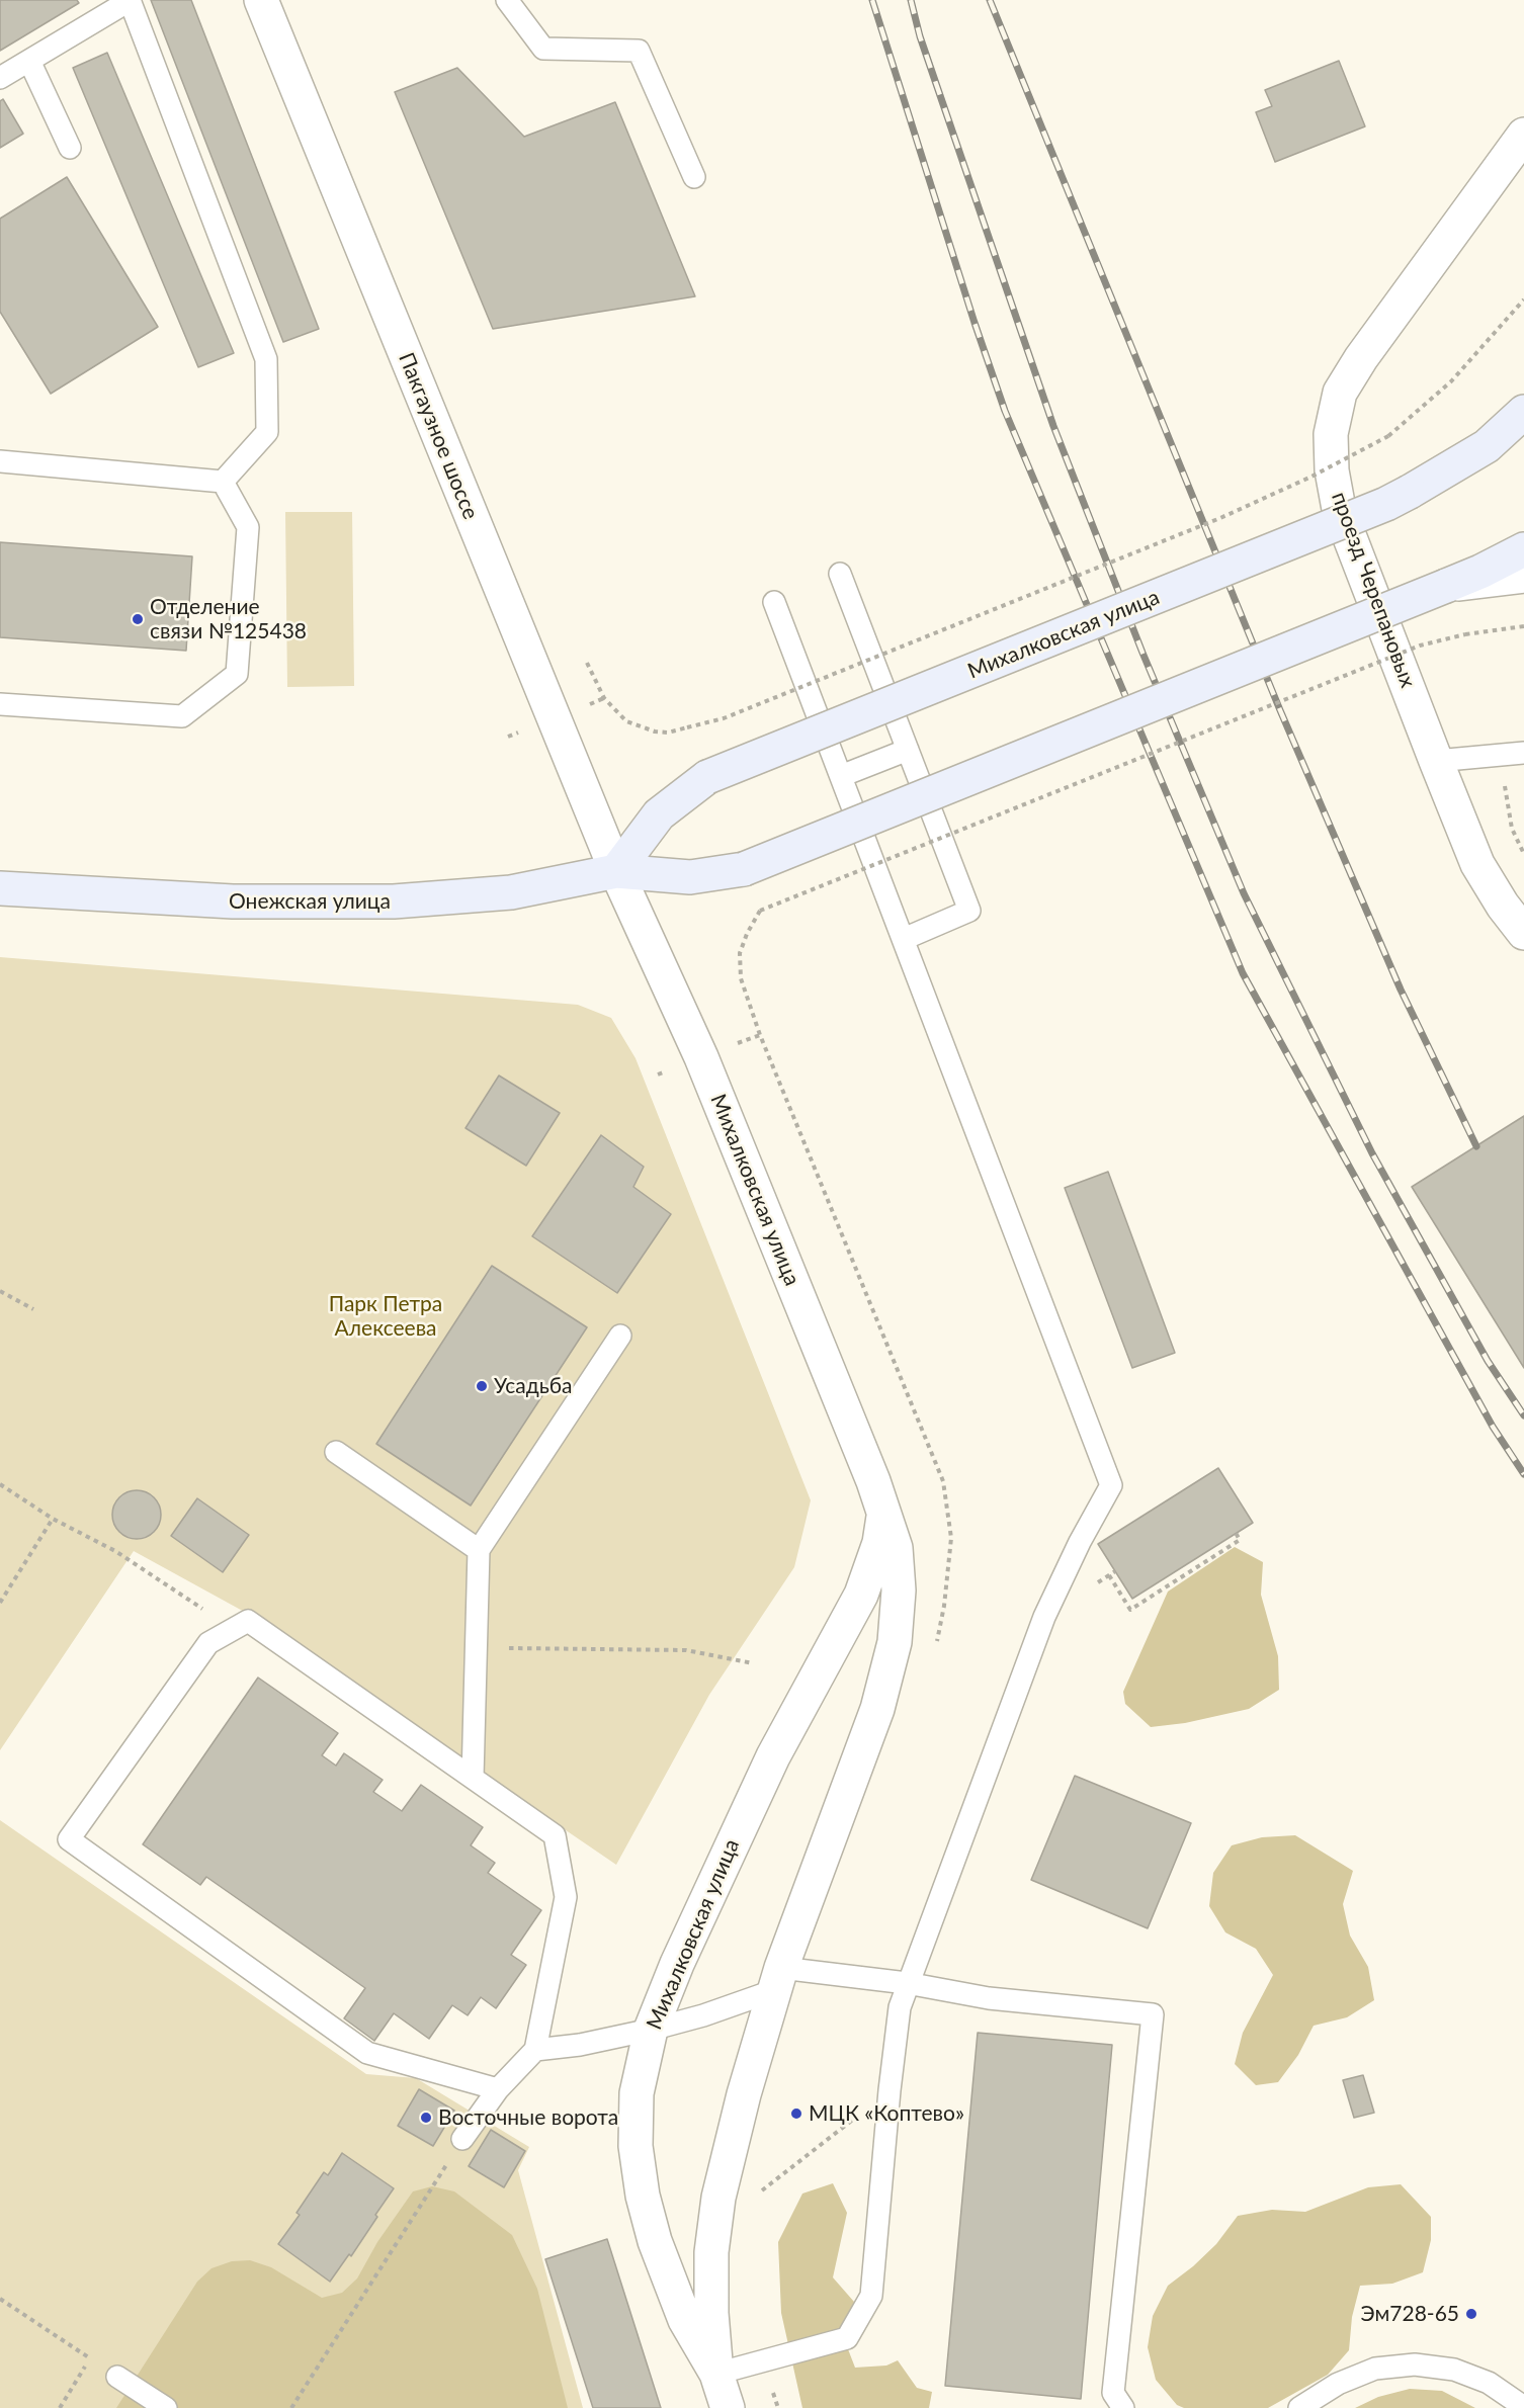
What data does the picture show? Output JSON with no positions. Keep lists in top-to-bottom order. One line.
{"streets":{"main road":["Михалковская улица","Онежская улица"],"street":["Пакгаузное шоссе","проезд Черепановых"]},"crossings":[["Пакгаузное шоссе","Михалковская улица"],["Пакгаузное шоссе","Онежская улица"],["Михалковская улица","Онежская улица"]],"parks":["Парк Петра Алексеева"],"places":["Отделение связи №125438","Усадьба","МЦК «Коптево»","Восточные ворота","Эм728-65"]}
